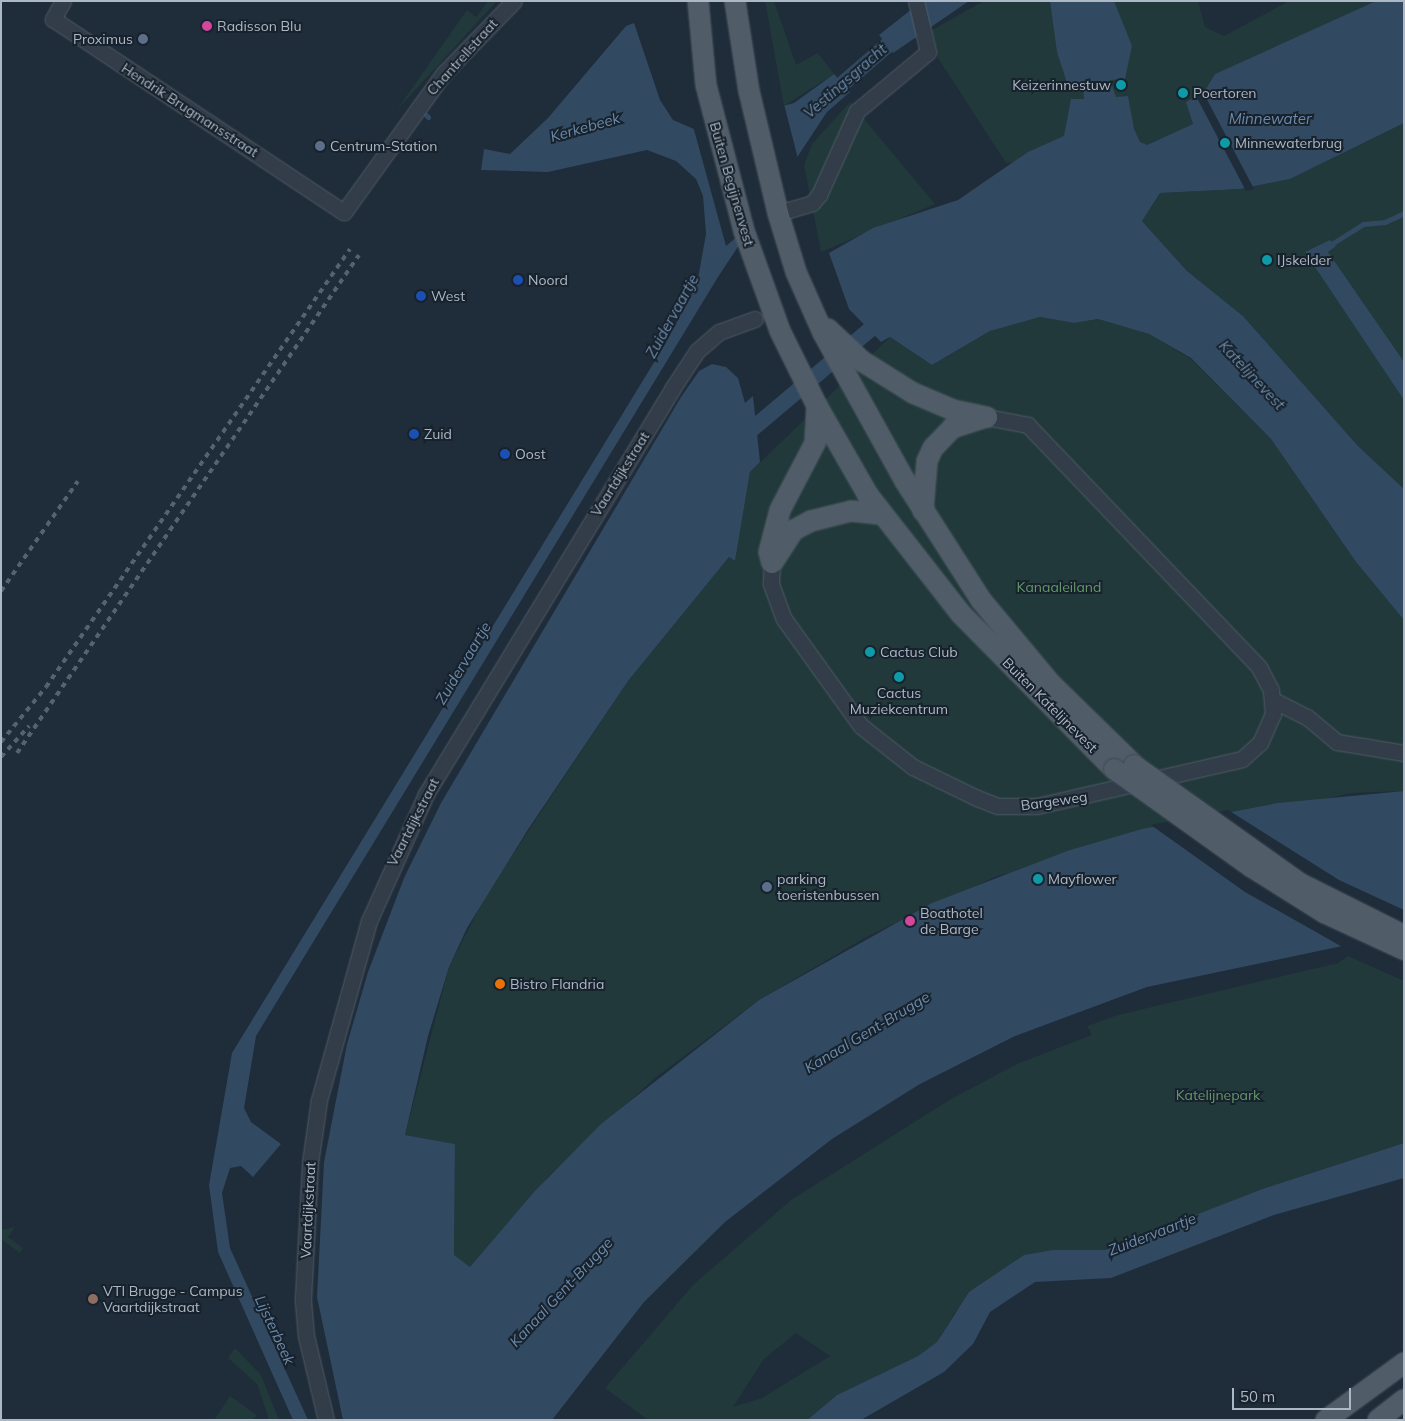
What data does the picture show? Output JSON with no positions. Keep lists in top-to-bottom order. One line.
{"streets":{"main road":["Buiten Begijnenvest","Buiten Katelijnevest"],"street":["Chantrellstraat","Hendrik Brugmansstraat","Vaartdijkstraat","Bargeweg"]},"crossings":[["Chantrellstraat","Hendrik Brugmansstraat"],["Buiten Begijnenvest","Buiten Katelijnevest"]],"water":["Vestingsgracht","Minnewater","Kerkebeek","Zuidervaartje","Katelijnevest","Kanaal Gent-Brugge","Lijsterbeek"],"parks":["Kanaaleiland","Katelijnepark"],"places":["Radisson Blu","Proximus","Keizerinnestuw","Poertoren","Minnewaterbrug","Centrum-Station","IJskelder","Noord","West","Zuid","Oost","Cactus Club","Cactus Muziekcentrum","Mayflower","parking toeristenbussen","Boathotel de Barge","Bistro Flandria","VTI Brugge - Campus Vaartdijkstraat"],"scale_bar":"50 m"}
